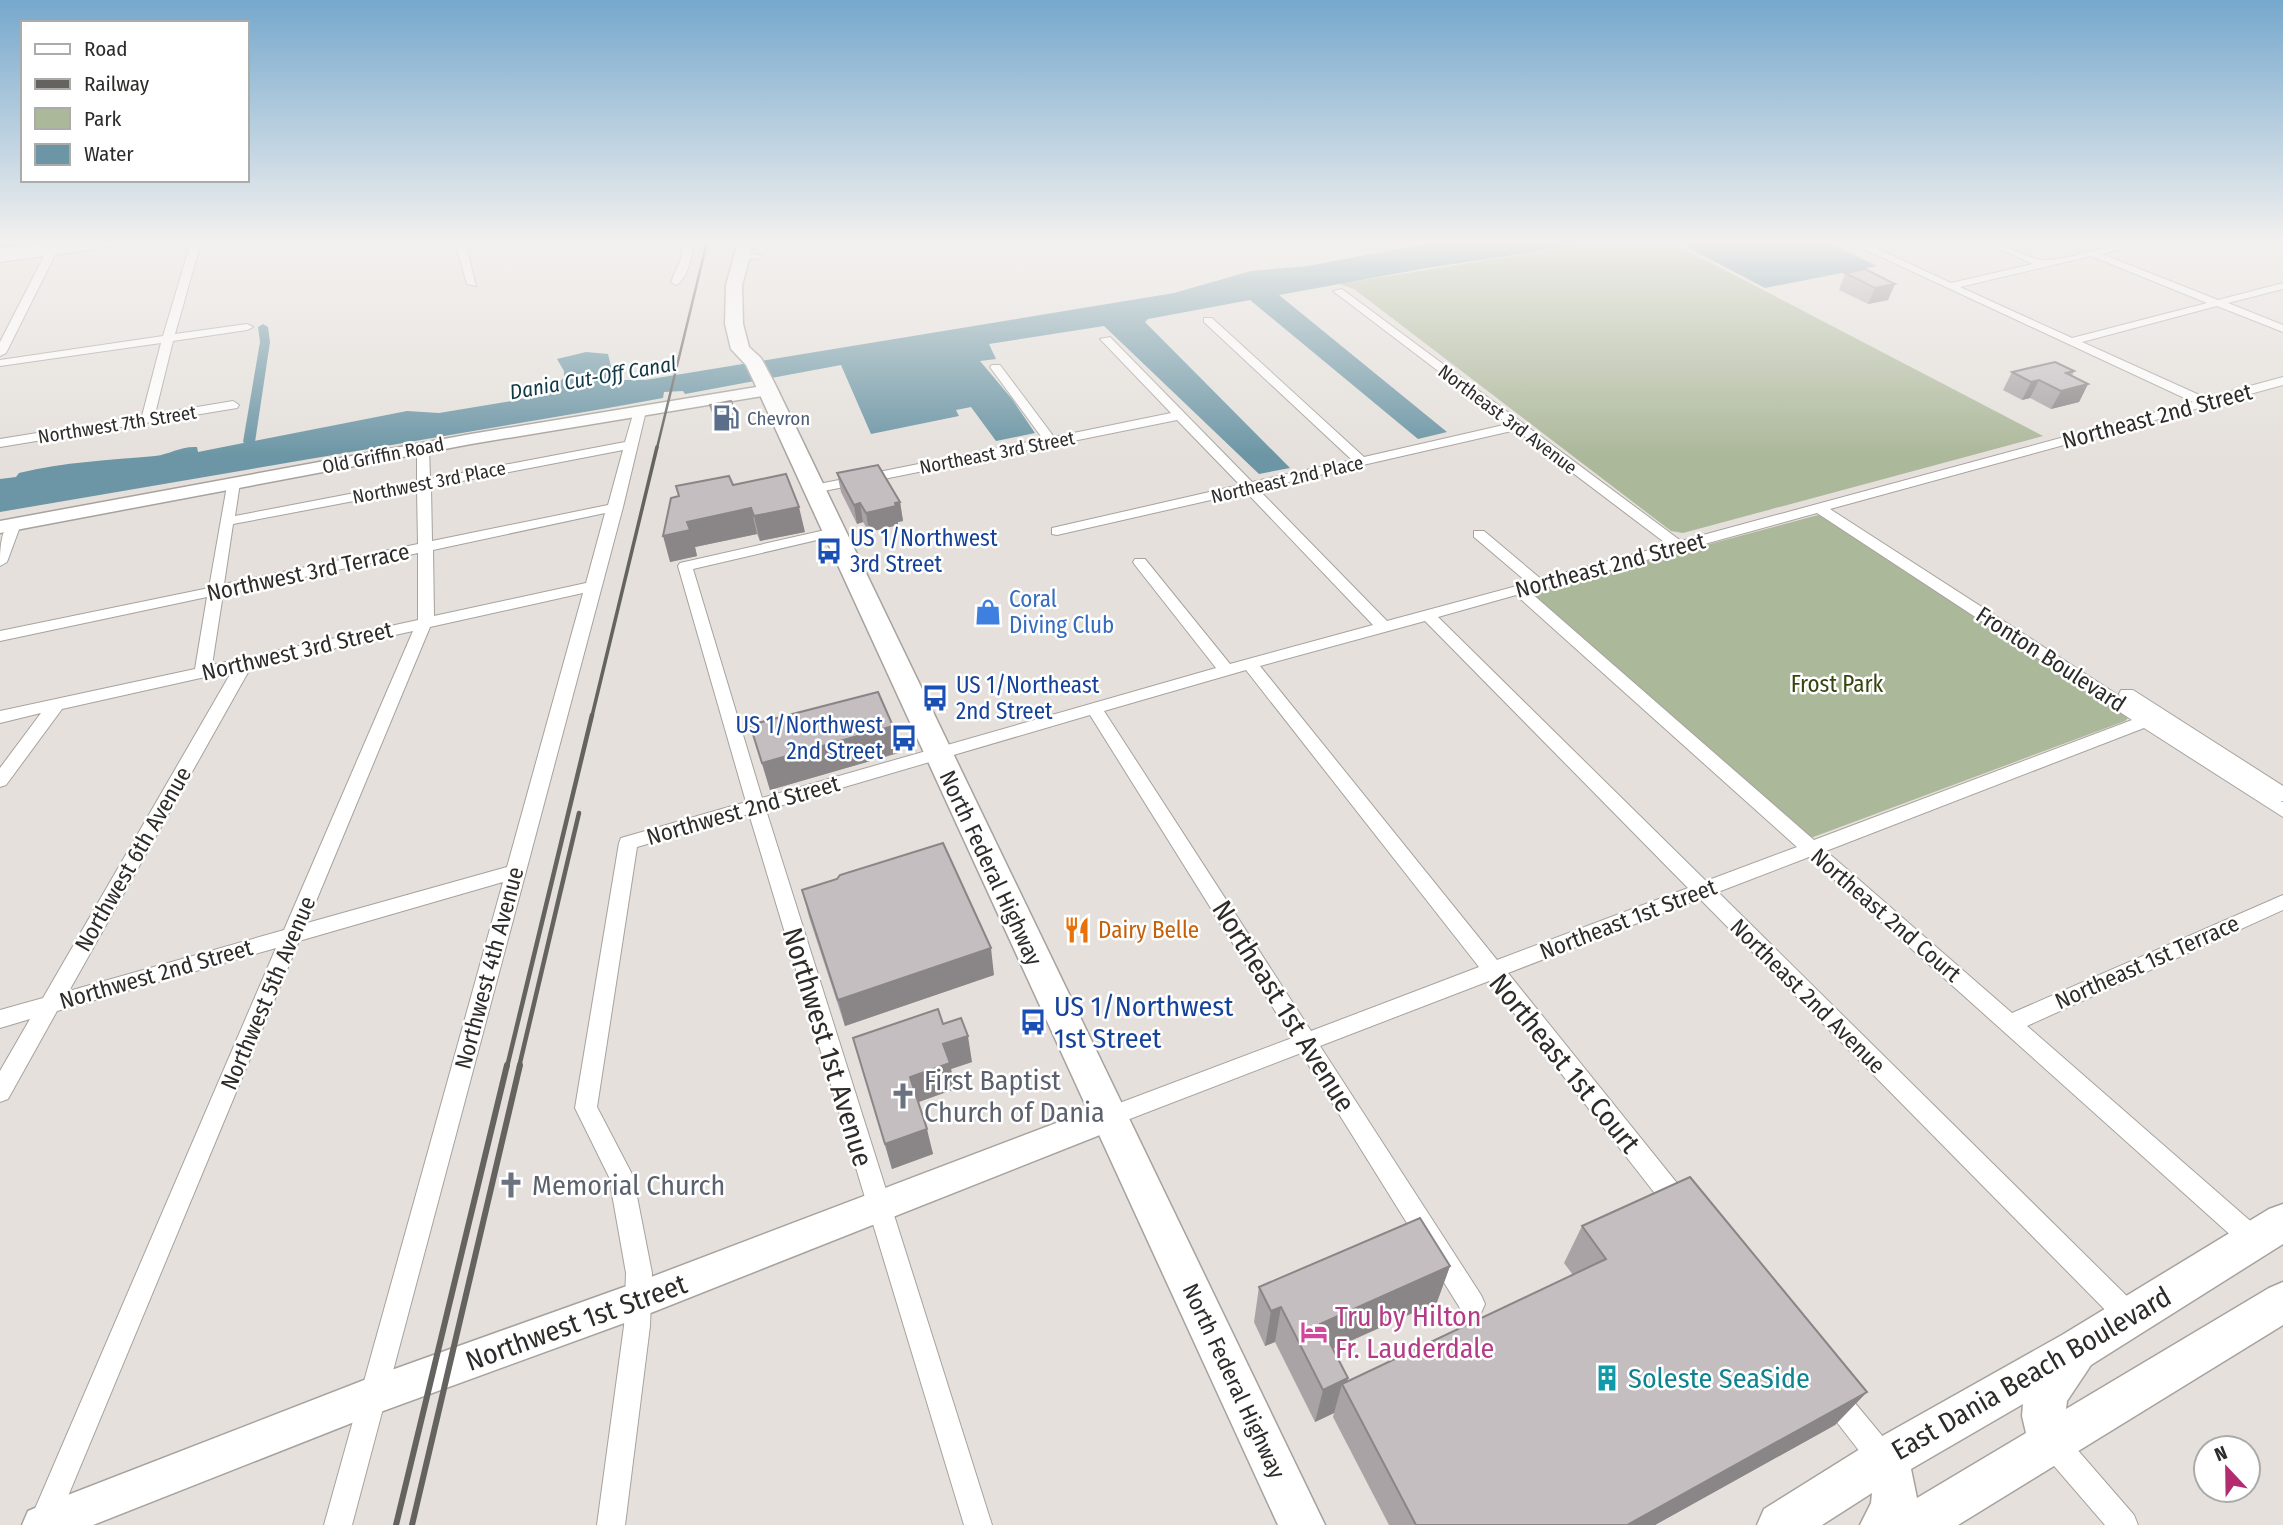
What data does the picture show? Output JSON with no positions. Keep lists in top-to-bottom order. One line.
{"streets":{"main road":["North Federal Highway","East Dania Beach Boulevard"],"street":["Northeast 2nd Street","Northeast 3rd Avenue","Northwest 7th Street","Northeast 3rd Street","Old Griffin Road","Northeast 2nd Place","Northwest 3rd Place","Northwest 3rd Terrace","Northwest 3rd Street","Fronton Boulevard","Northwest 2nd Street","Northwest 6th Avenue","Northeast 2nd Court","Northeast 1st Street","Northeast 1st Terrace","Northwest 4th Avenue","Northwest 5th Avenue","Northeast 2nd Avenue","Northeast 1st Avenue","Northwest 1st Avenue","Northeast 1st Court","Northwest 1st Street"]},"crossings":[["Northeast 2nd Street","Northeast 3rd Avenue"],["Northeast 2nd Street","Fronton Boulevard"],["Northeast 2nd Street","Northwest 2nd Street"],["Northeast 2nd Street","North Federal Highway"],["Northeast 2nd Street","Northeast 2nd Court"],["Northeast 2nd Street","Northeast 2nd Avenue"],["Northeast 2nd Street","Northeast 1st Avenue"],["Northeast 2nd Street","Northeast 1st Court"],["Northeast 3rd Avenue","Northeast 2nd Place"],["Northeast 3rd Street","North Federal Highway"],["Old Griffin Road","North Federal Highway"],["Old Griffin Road","Northwest 4th Avenue"],["Old Griffin Road","Northwest 5th Avenue"],["Northwest 3rd Place","Northwest 4th Avenue"],["Northwest 3rd Place","Northwest 5th Avenue"],["Northwest 3rd Terrace","Northwest 4th Avenue"],["Northwest 3rd Terrace","Northwest 5th Avenue"],["Northwest 3rd Street","Northwest 6th Avenue"],["Northwest 3rd Street","Northwest 4th Avenue"],["Northwest 3rd Street","Northwest 5th Avenue"],["Fronton Boulevard","Northeast 1st Street"],["Northwest 2nd Street","Northwest 6th Avenue"],["Northwest 2nd Street","North Federal Highway"],["Northwest 2nd Street","Northwest 4th Avenue"],["Northwest 2nd Street","Northwest 5th Avenue"],["Northwest 2nd Street","Northwest 1st Avenue"],["Northwest 2nd Street","Northwest 1st Street"],["North Federal Highway","Northeast 1st Street"],["North Federal Highway","Northwest 1st Avenue"],["North Federal Highway","Northwest 1st Street"],["Northeast 2nd Court","Northeast 1st Street"],["Northeast 2nd Court","Northeast 1st Terrace"],["Northeast 2nd Court","East Dania Beach Boulevard"],["Northeast 1st Street","Northeast 2nd Avenue"],["Northeast 1st Street","Northeast 1st Avenue"],["Northeast 1st Street","Northeast 1st Court"],["Northeast 1st Street","Northwest 1st Street"],["Northwest 4th Avenue","Northwest 1st Street"],["Northwest 5th Avenue","Northwest 1st Street"],["Northeast 2nd Avenue","East Dania Beach Boulevard"],["Northwest 1st Avenue","Northwest 1st Street"]],"water":["Dania Cut-Off Canal"],"parks":["Frost Park"],"places":{"fuel station":["Chevron"],"bus stop":["US 1/Northwest 3rd Street","US 1/Northeast 2nd Street","US 1/Northwest 2nd Street","US 1/Northwest 1st Street"],"shop":["Coral Diving Club"],"restaurant":["Dairy Belle"],"church":["First Baptist Church of Dania","Memorial Church"],"hotel":["Tru by Hilton Fr. Lauderdale"],"building":["Soleste SeaSide"]},"legend":["Road","Railway","Park","Water"],"north":"top"}
